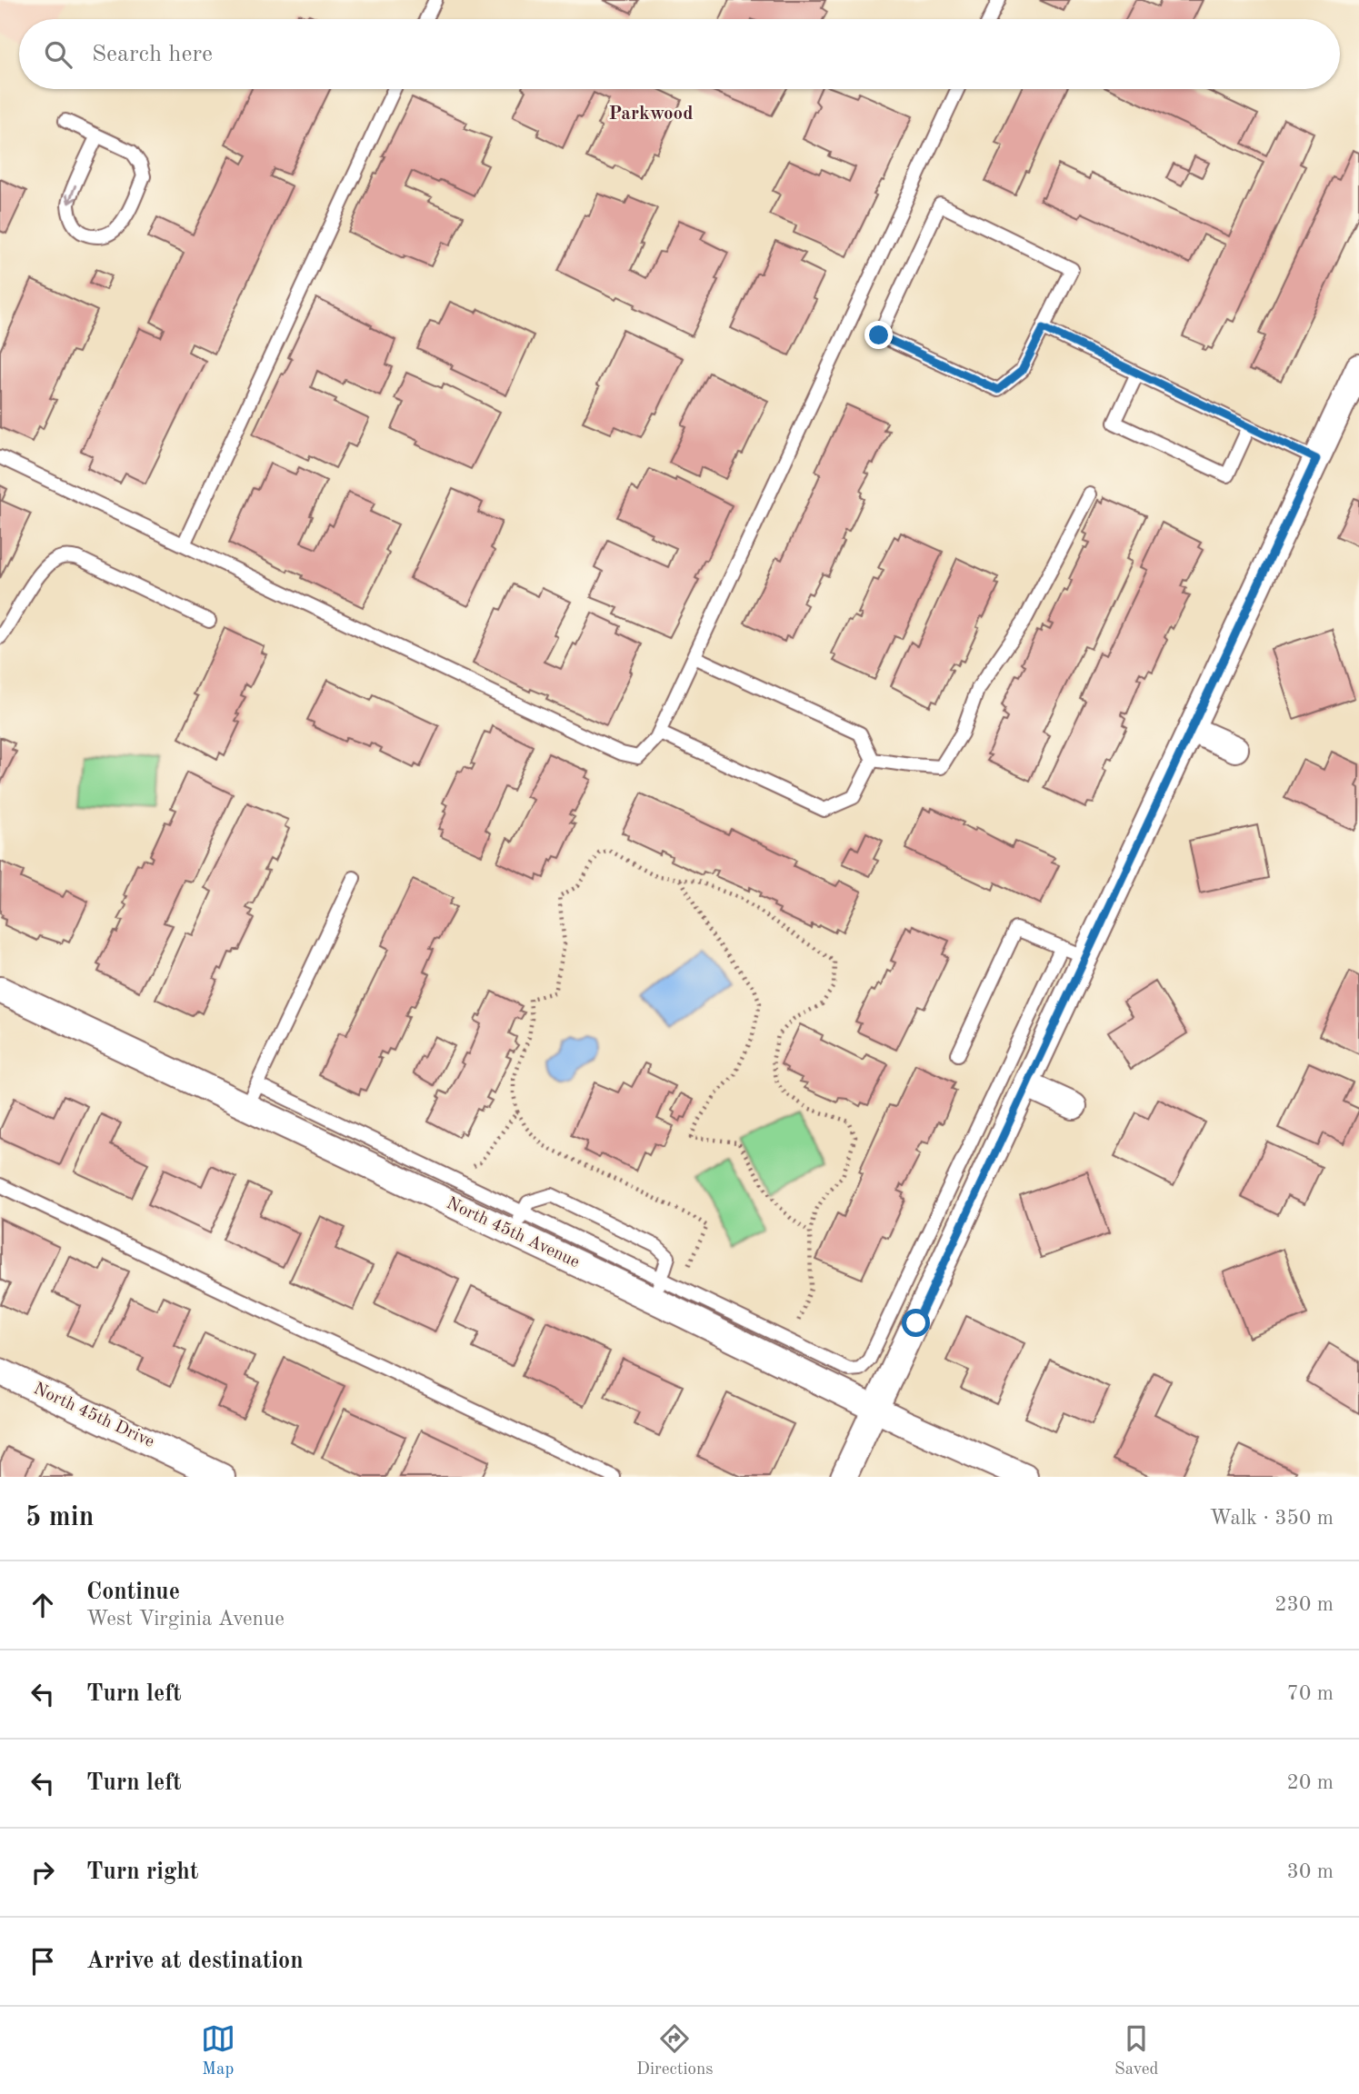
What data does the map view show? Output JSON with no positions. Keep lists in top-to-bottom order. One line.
{"streets":{"street":["North 45th Avenue","North 45th Drive"]},"districts":["Parkwood"],"page":{"search":"Search here","heading":["5 min","Walk · 350 m"],"list":[["Continue","West Virginia Avenue","230 m"],["Turn left","70 m"],["Turn left","20 m"],["Turn right","30 m"],"Arrive at destination"],"nav":["Map","Directions","Saved"]}}
